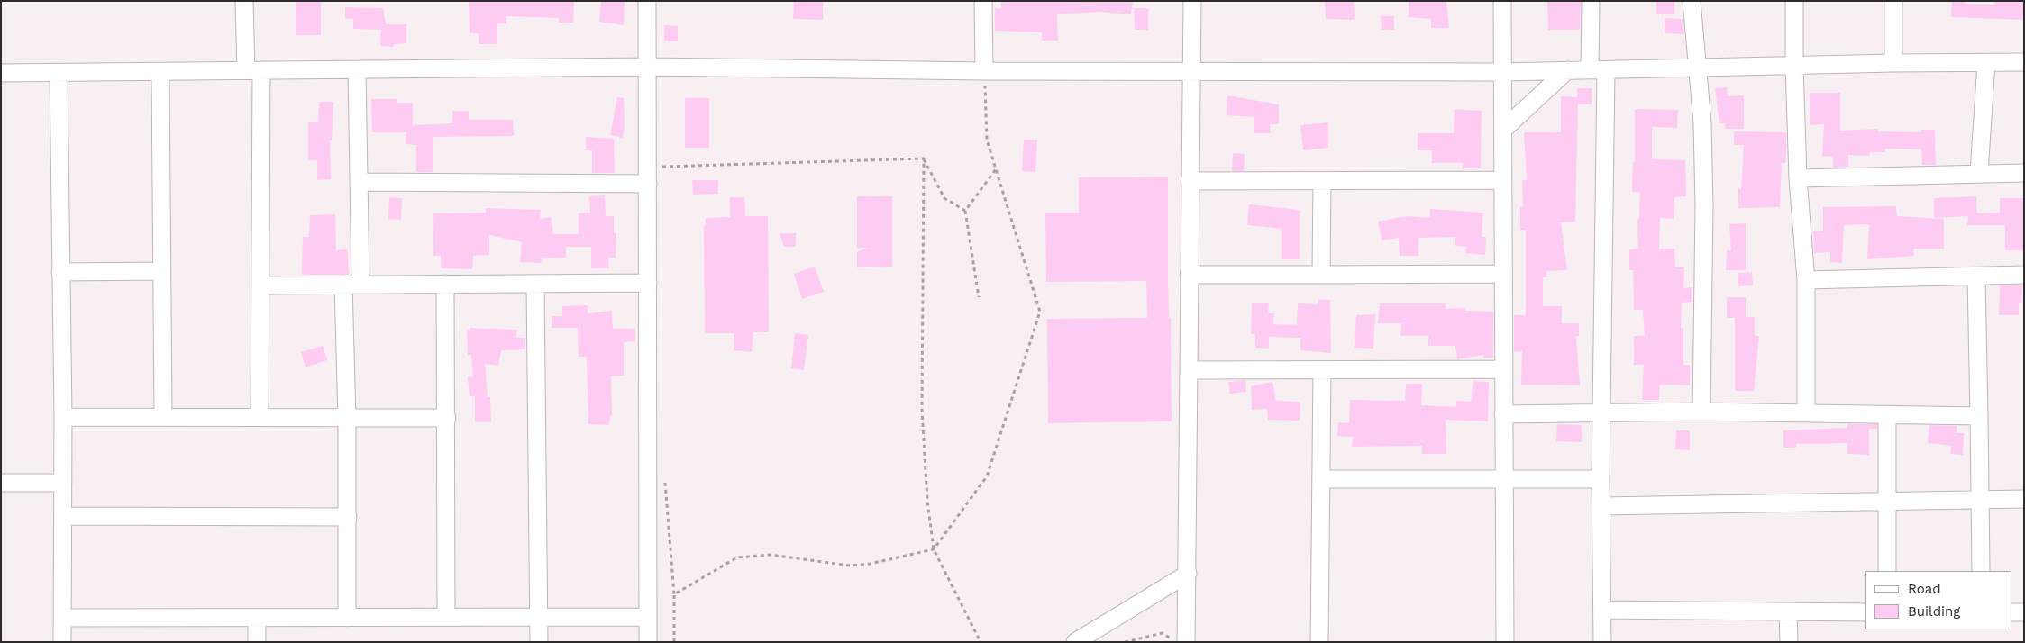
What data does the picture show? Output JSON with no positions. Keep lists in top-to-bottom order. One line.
{"legend":["Road","Building"]}
